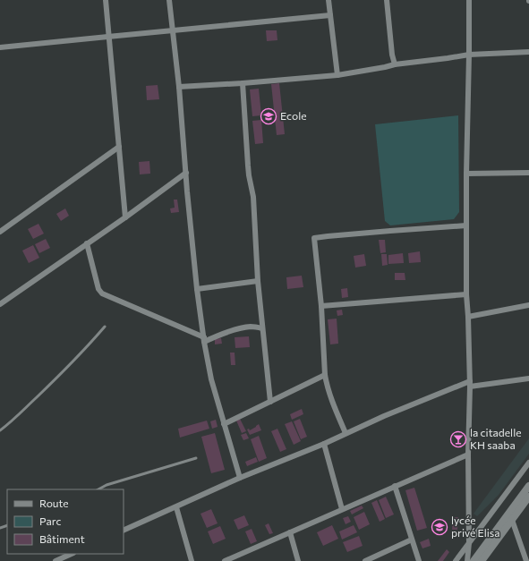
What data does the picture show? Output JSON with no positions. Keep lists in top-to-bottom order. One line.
{"places":{"school or university":["Ecole","lycée privé Elisa"],"bar":["la citadelle KH saaba"]},"legend":["Route","Parc","Bâtiment"]}
